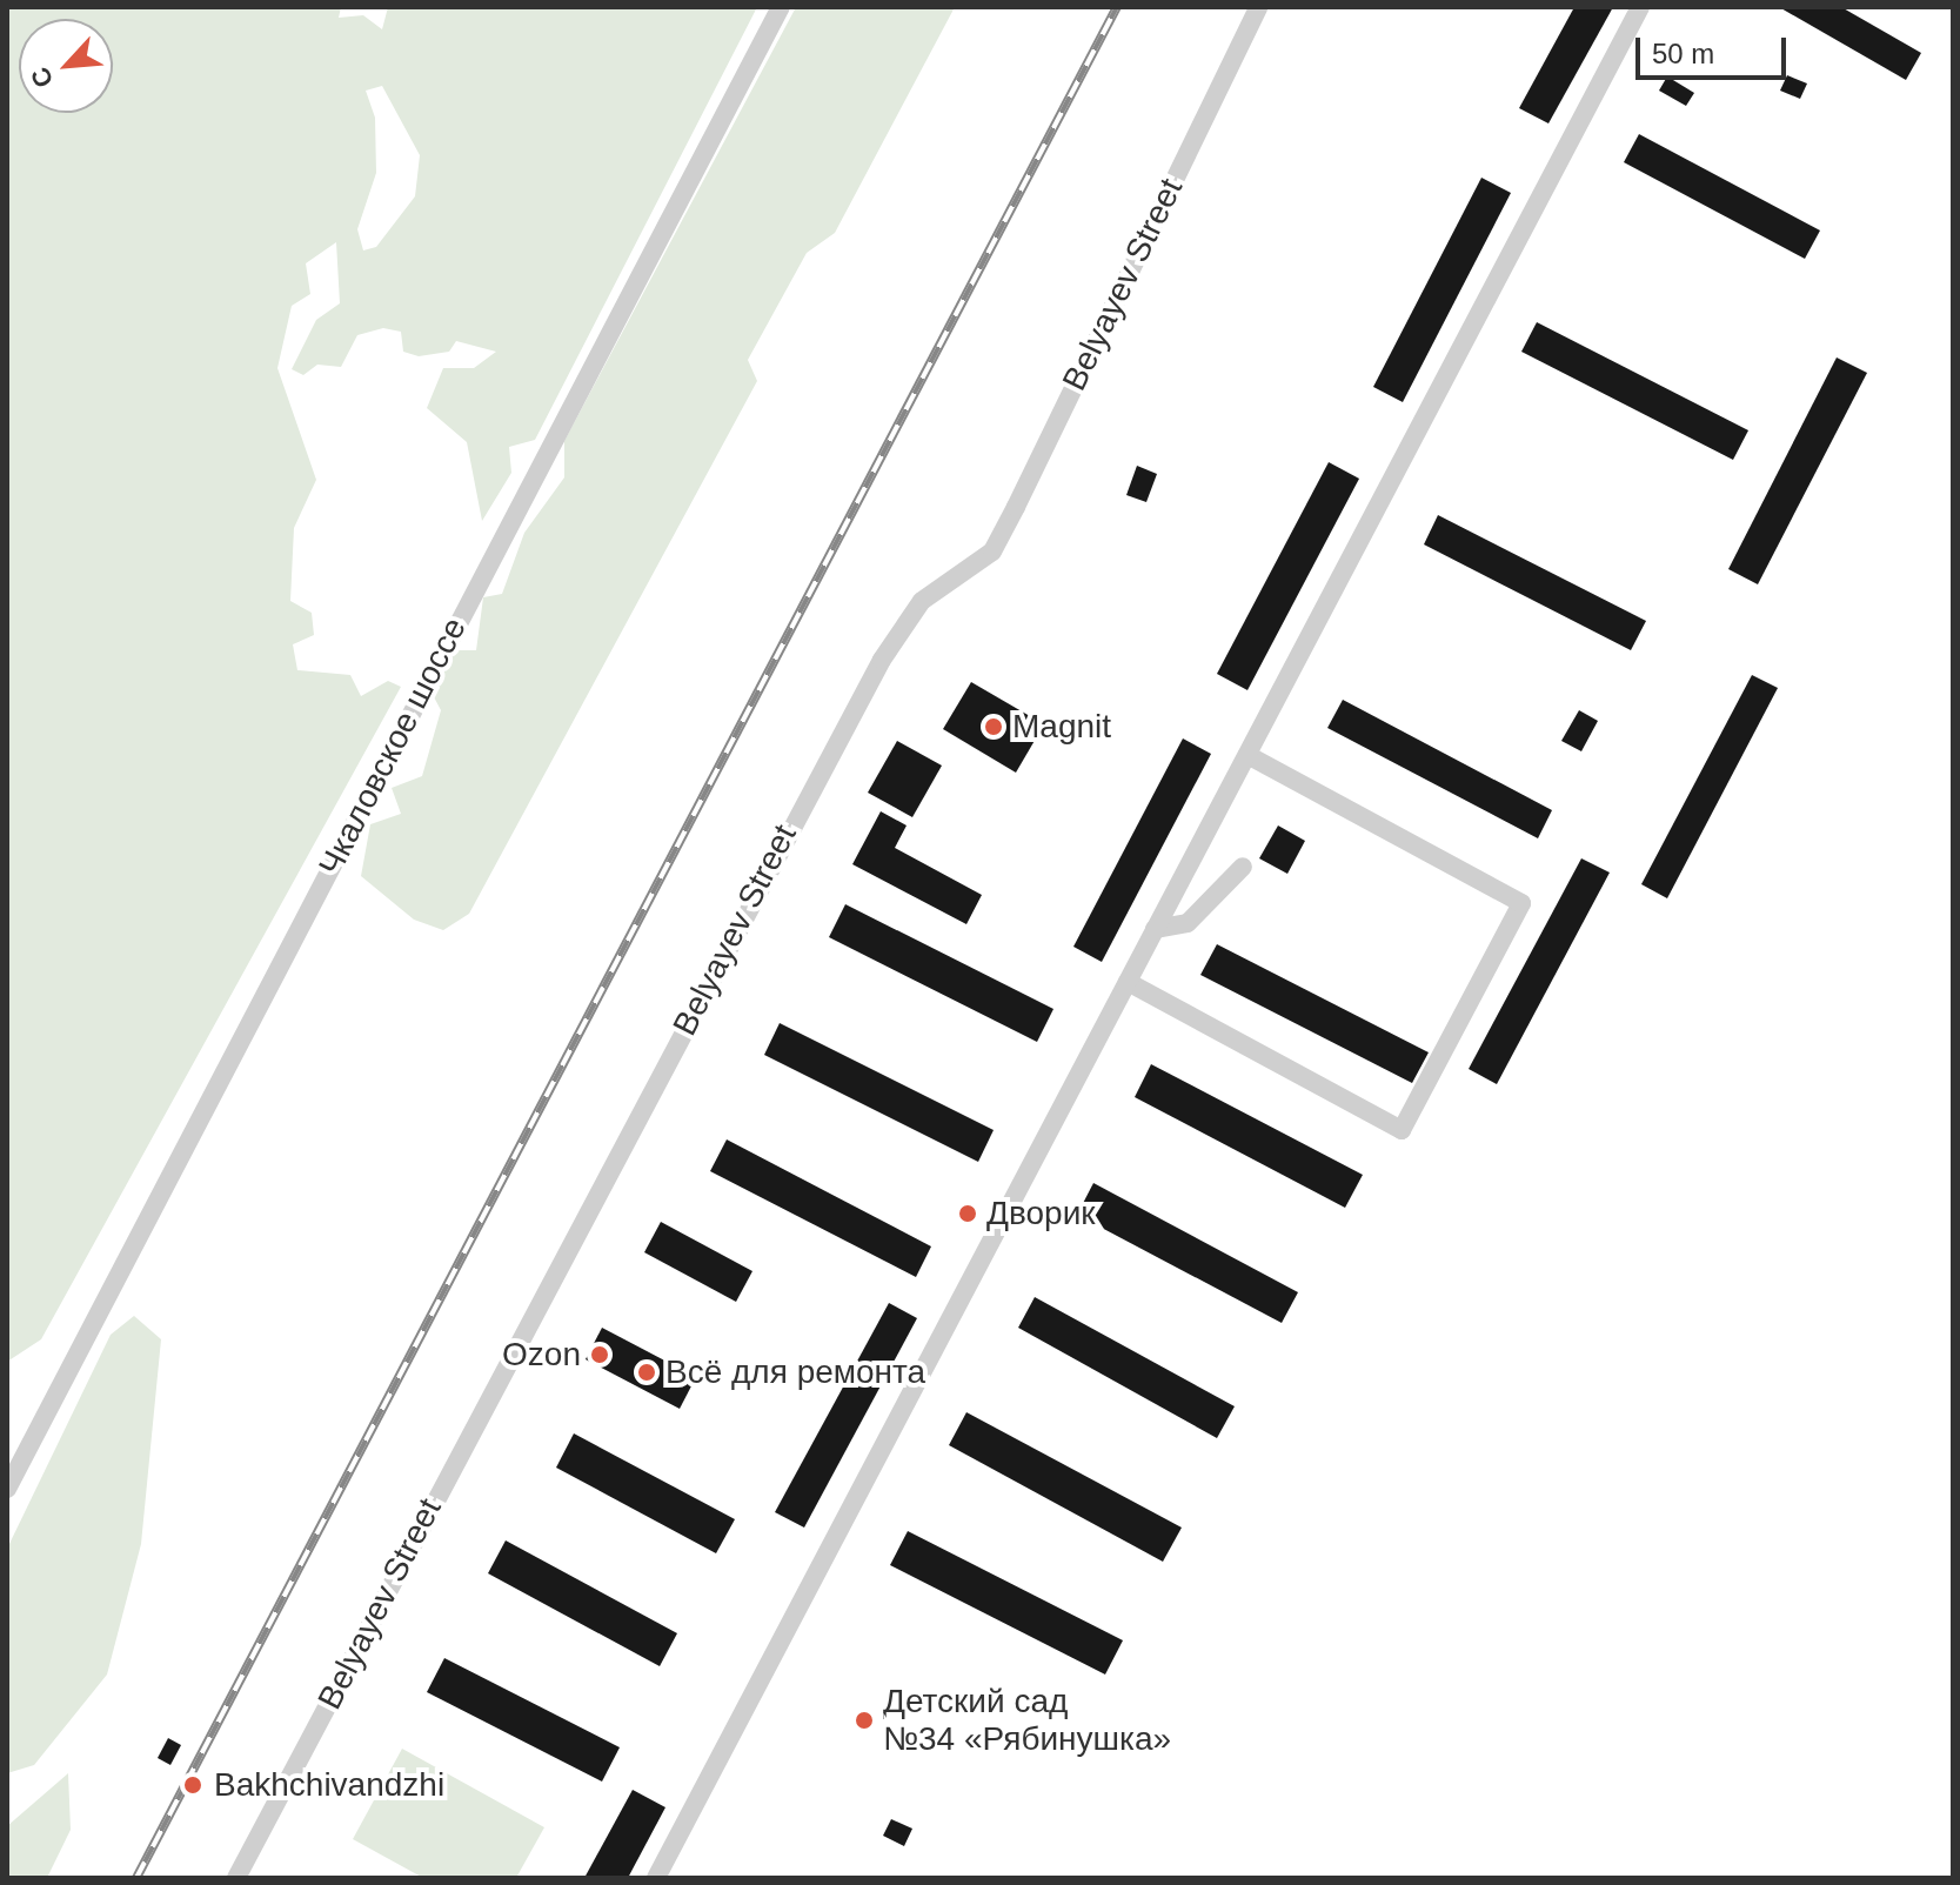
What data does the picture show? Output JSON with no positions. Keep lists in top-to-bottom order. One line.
{"streets":{"street":["Belyayev Street","Чкаловское шоссе"]},"places":["Magnit","Дворик","Ozon","Всё для ремонта","Детский сад №34 «Рябинушка»","Bakhchivandzhi"],"scale_bar":"50 m","north":"bottom left"}
